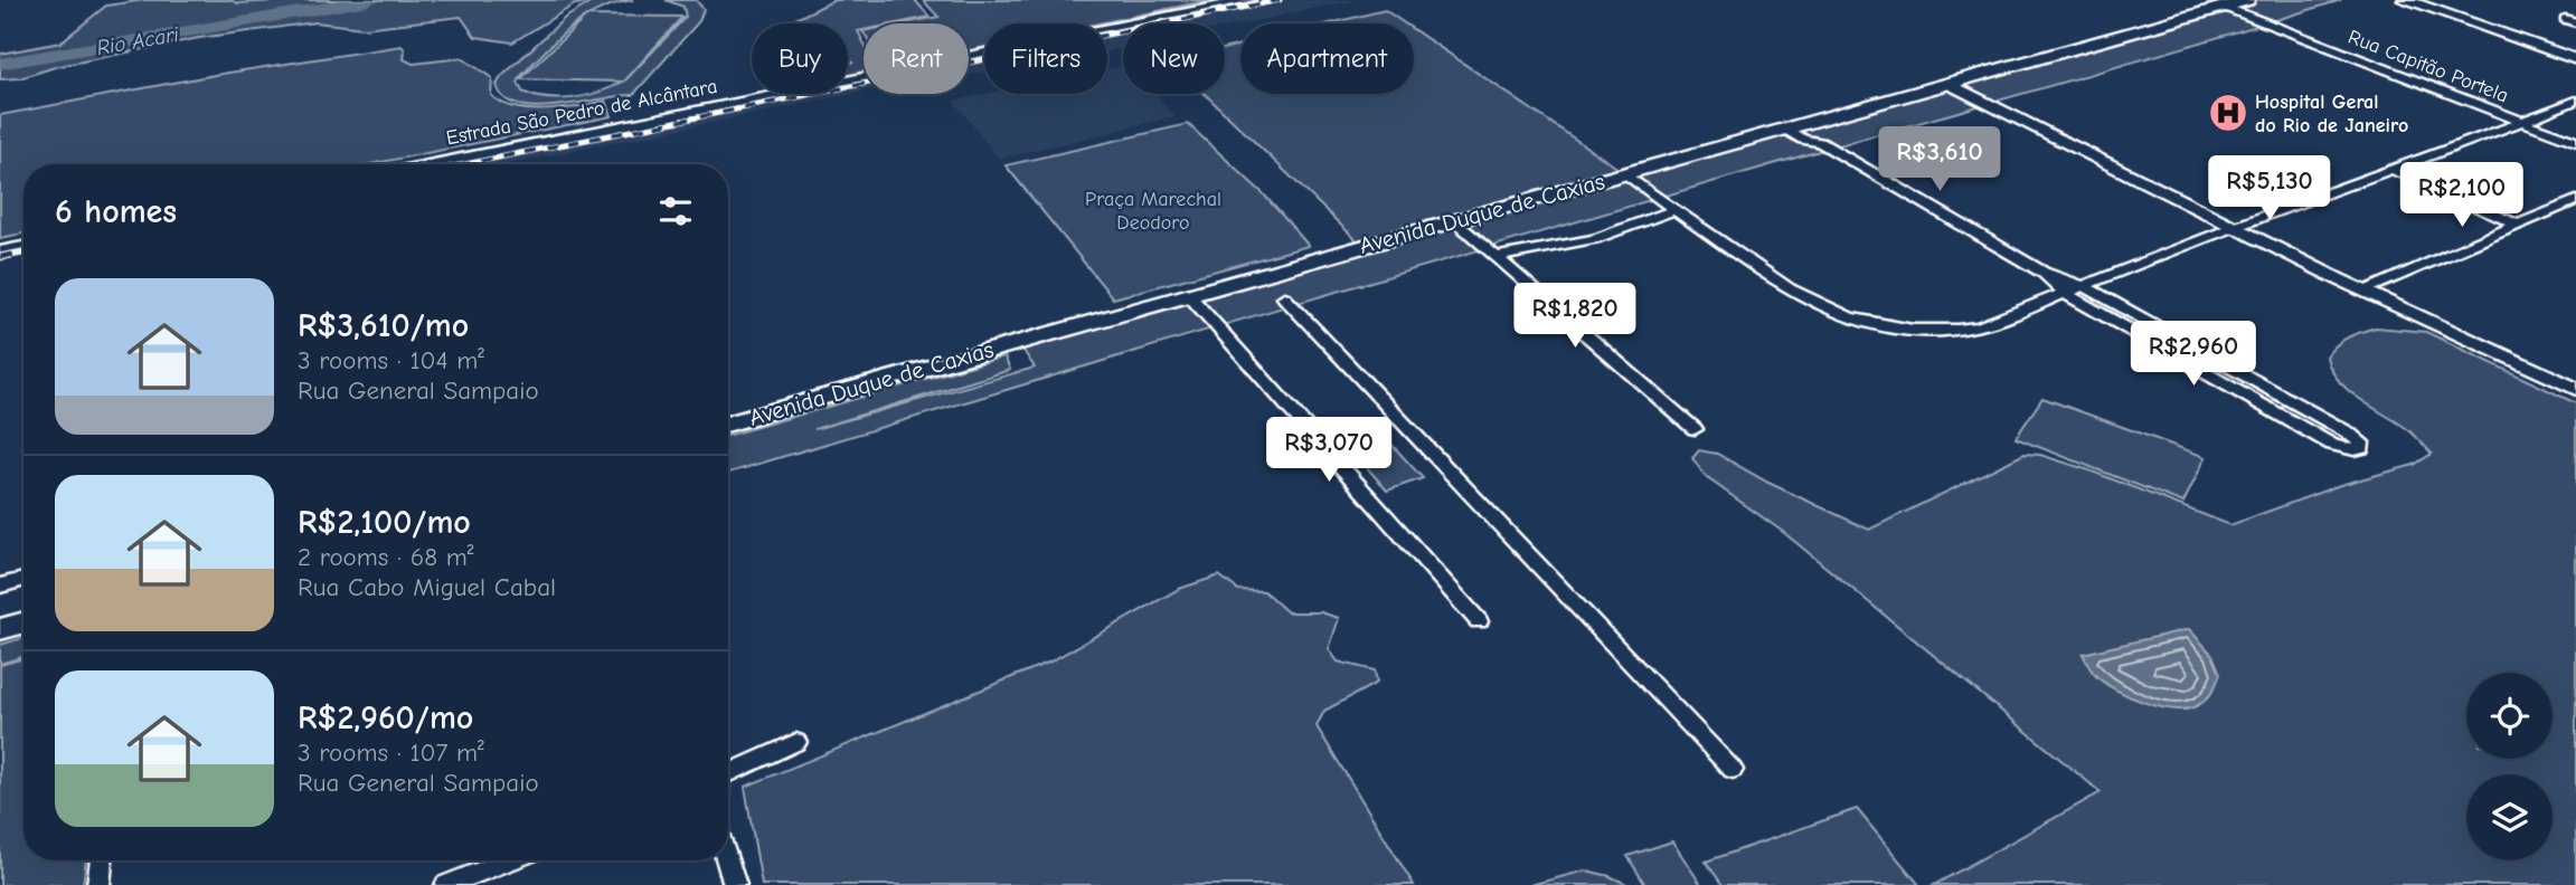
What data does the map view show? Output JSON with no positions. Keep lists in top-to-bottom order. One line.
{"streets":{"main road":["Avenida Duque de Caxias"],"street":["Rua Capitão Portela","Estrada São Pedro de Alcântara"]},"crossings":[["Rua Capitão Portela","Avenida Duque de Caxias"]],"water":["Rio Acari"],"parks":["Praça Marechal Deodoro"],"places":{"hospital":["Hospital Geral do Rio de Janeiro"]},"page":{"chip":["Buy","Rent","Filters","New","Apartment"],"price":["R$3,610","R$5,130","R$2,100","R$1,820","R$2,960","R$3,070"],"heading":"6 homes","list":[{"name":"R$3,610/mo","note":"3 rooms · 104 m² · Rua General Sampaio"},{"name":"R$2,100/mo","note":"2 rooms · 68 m² · Rua Cabo Miguel Cabal"},{"name":"R$2,960/mo","note":"3 rooms · 107 m² · Rua General Sampaio"}]}}
